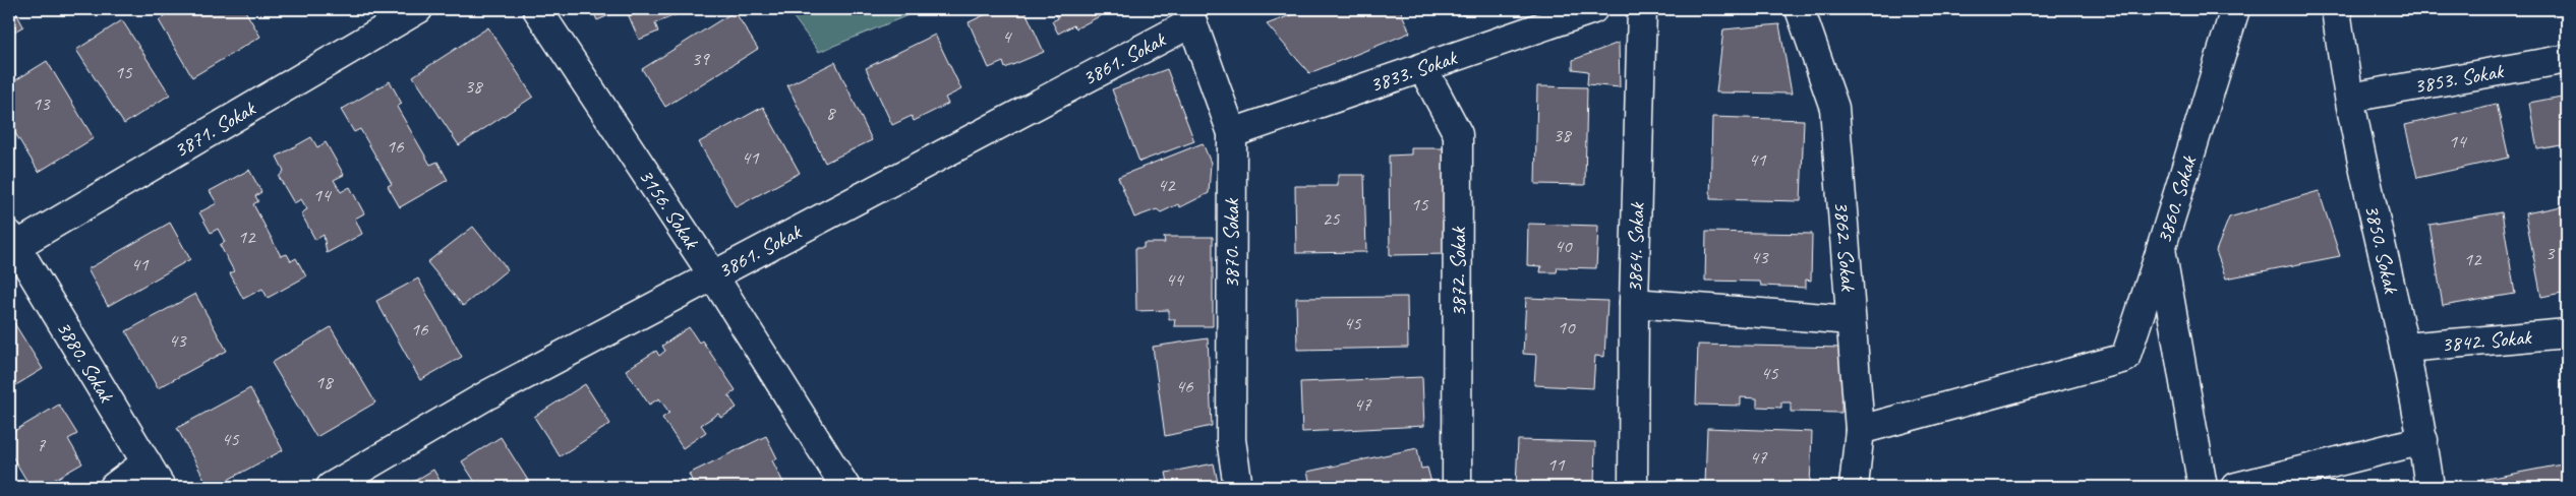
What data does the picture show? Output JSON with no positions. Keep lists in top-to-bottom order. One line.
{"streets":{"street":["3861. Sokak","3833. Sokak","3853. Sokak","3871. Sokak","3860. Sokak","3156. Sokak","3870. Sokak","3862. Sokak","3864. Sokak","3850. Sokak","3872. Sokak","3842. Sokak","3880. Sokak"]},"crossings":[["3861. Sokak","3156. Sokak"],["3861. Sokak","3870. Sokak"],["3833. Sokak","3870. Sokak"],["3833. Sokak","3872. Sokak"],["3853. Sokak","3850. Sokak"],["3871. Sokak","3880. Sokak"],["3850. Sokak","3842. Sokak"]],"house_numbers":["4","39","15","38","13","8","38","14","16","41","41","42","14","15","25","12","40","3","43","12","41","44","45","10","16","43","45","18","46","47","45","7","47","11"]}
